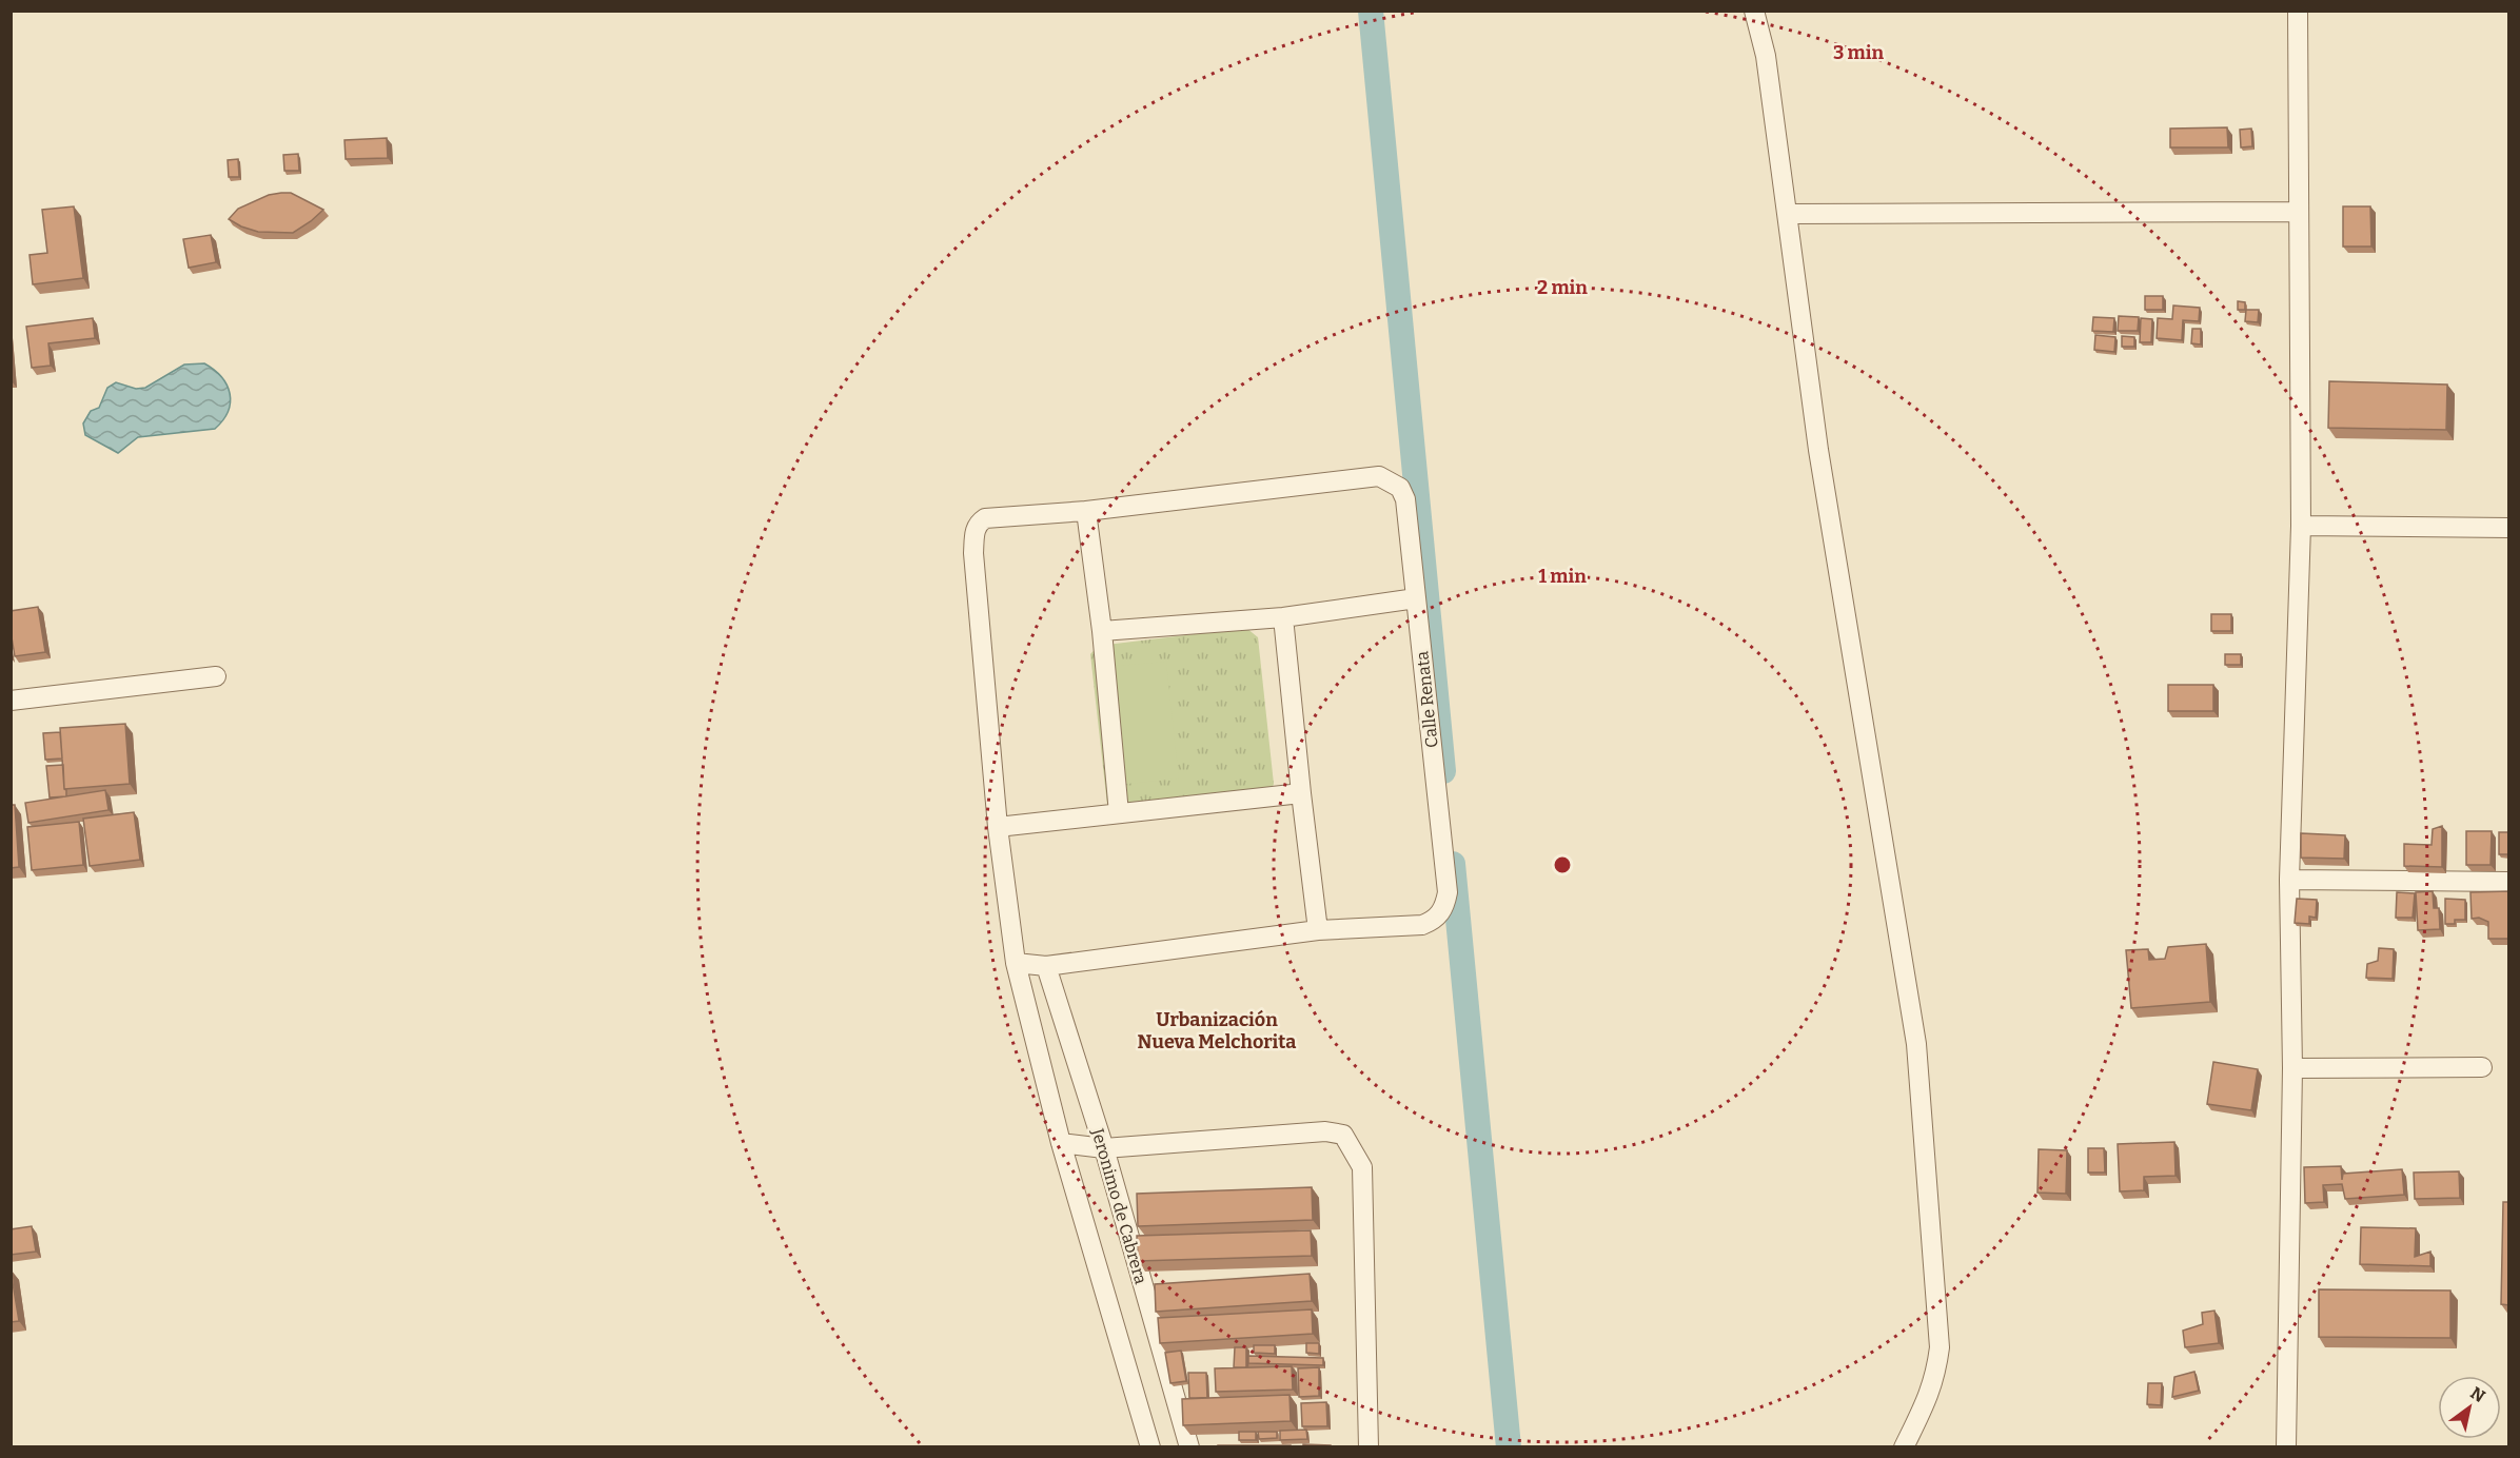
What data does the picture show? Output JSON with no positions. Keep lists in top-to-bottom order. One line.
{"streets":{"street":["Calle Renata","Jeronimo de Cabrera"]},"districts":["Urbanización Nueva Melchorita"],"north":"top right","rings":["3 min","2 min","1 min"]}
